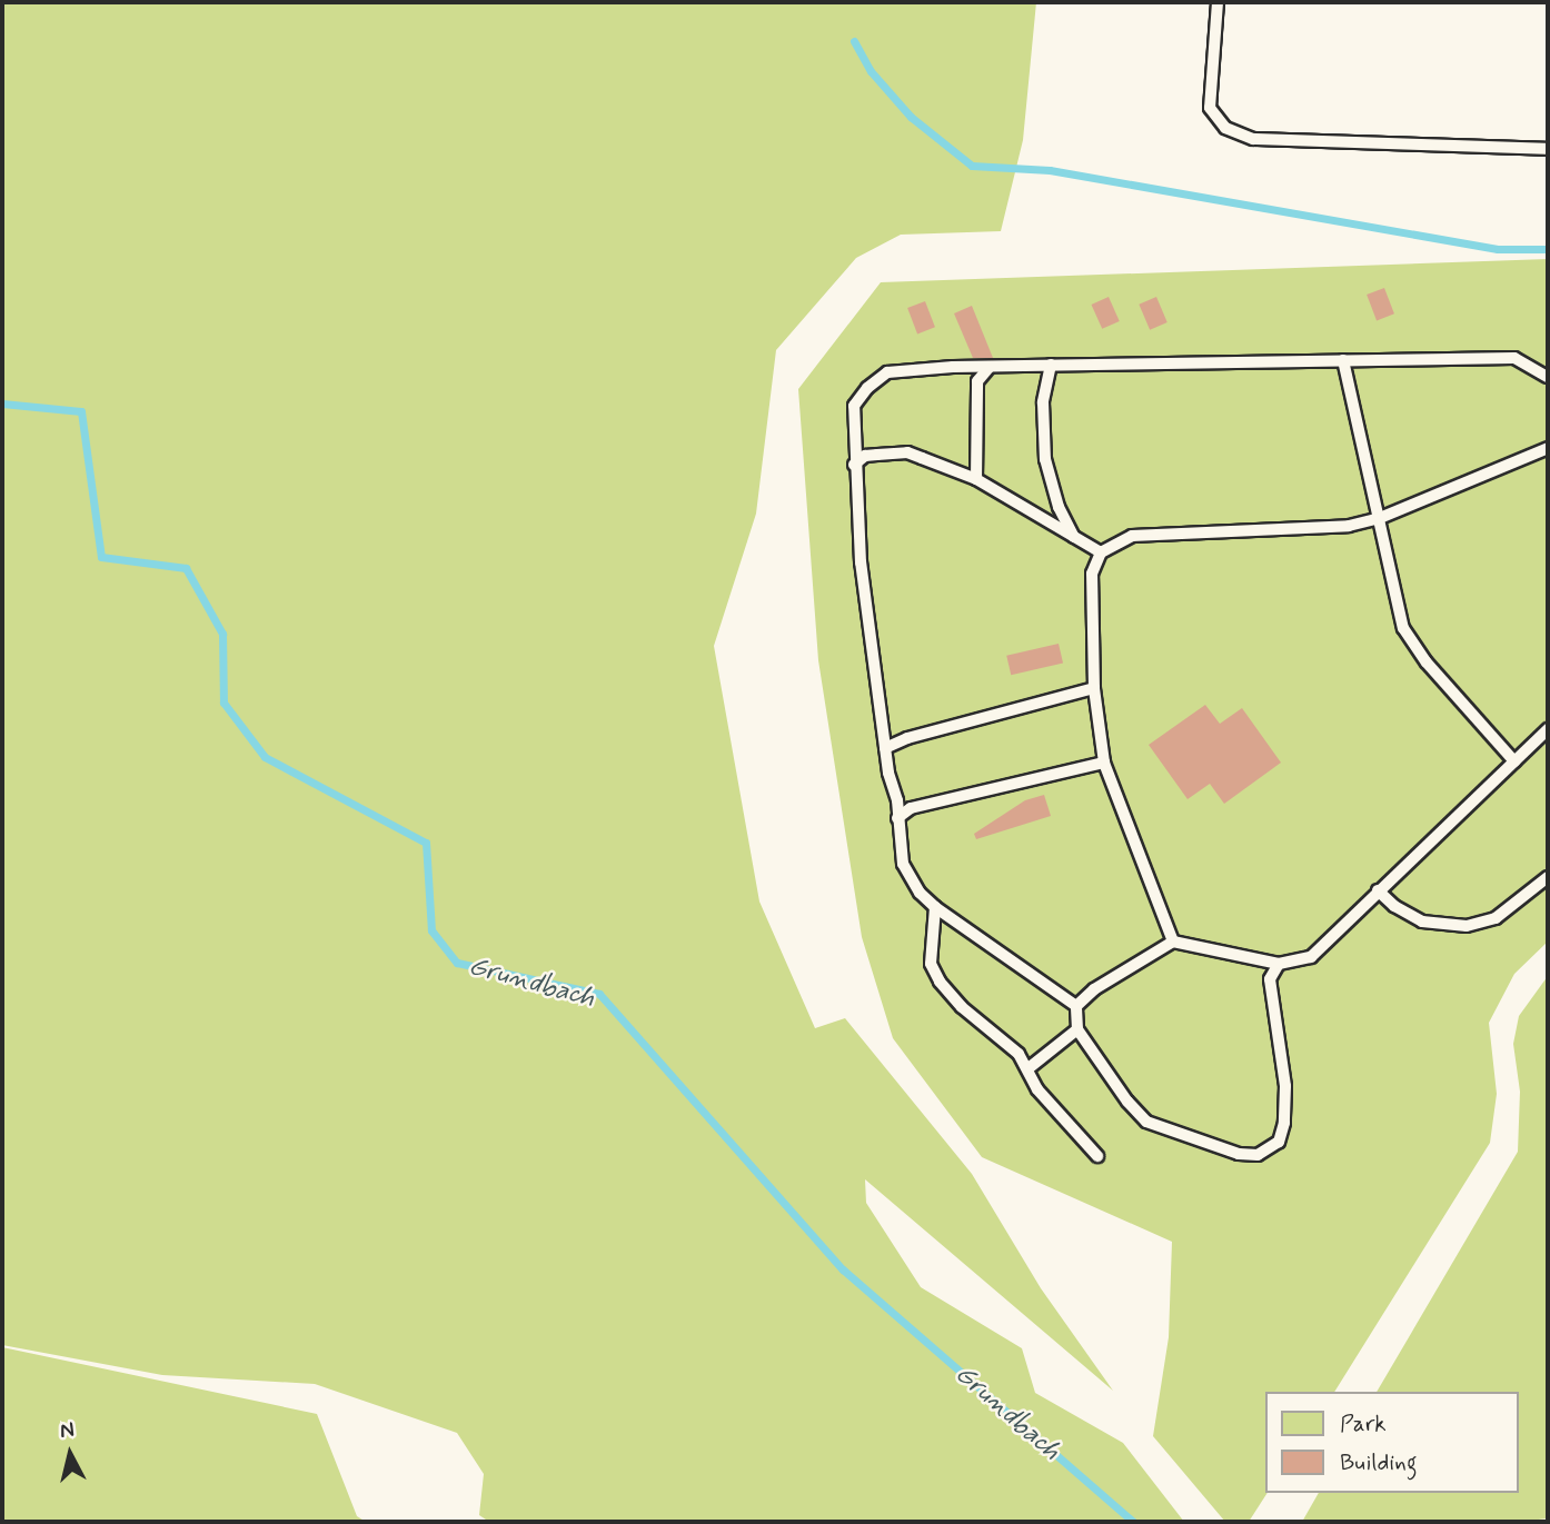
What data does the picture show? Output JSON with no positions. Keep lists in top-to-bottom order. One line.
{"water":["Grundbach"],"legend":["Park","Building"],"north":"top"}
